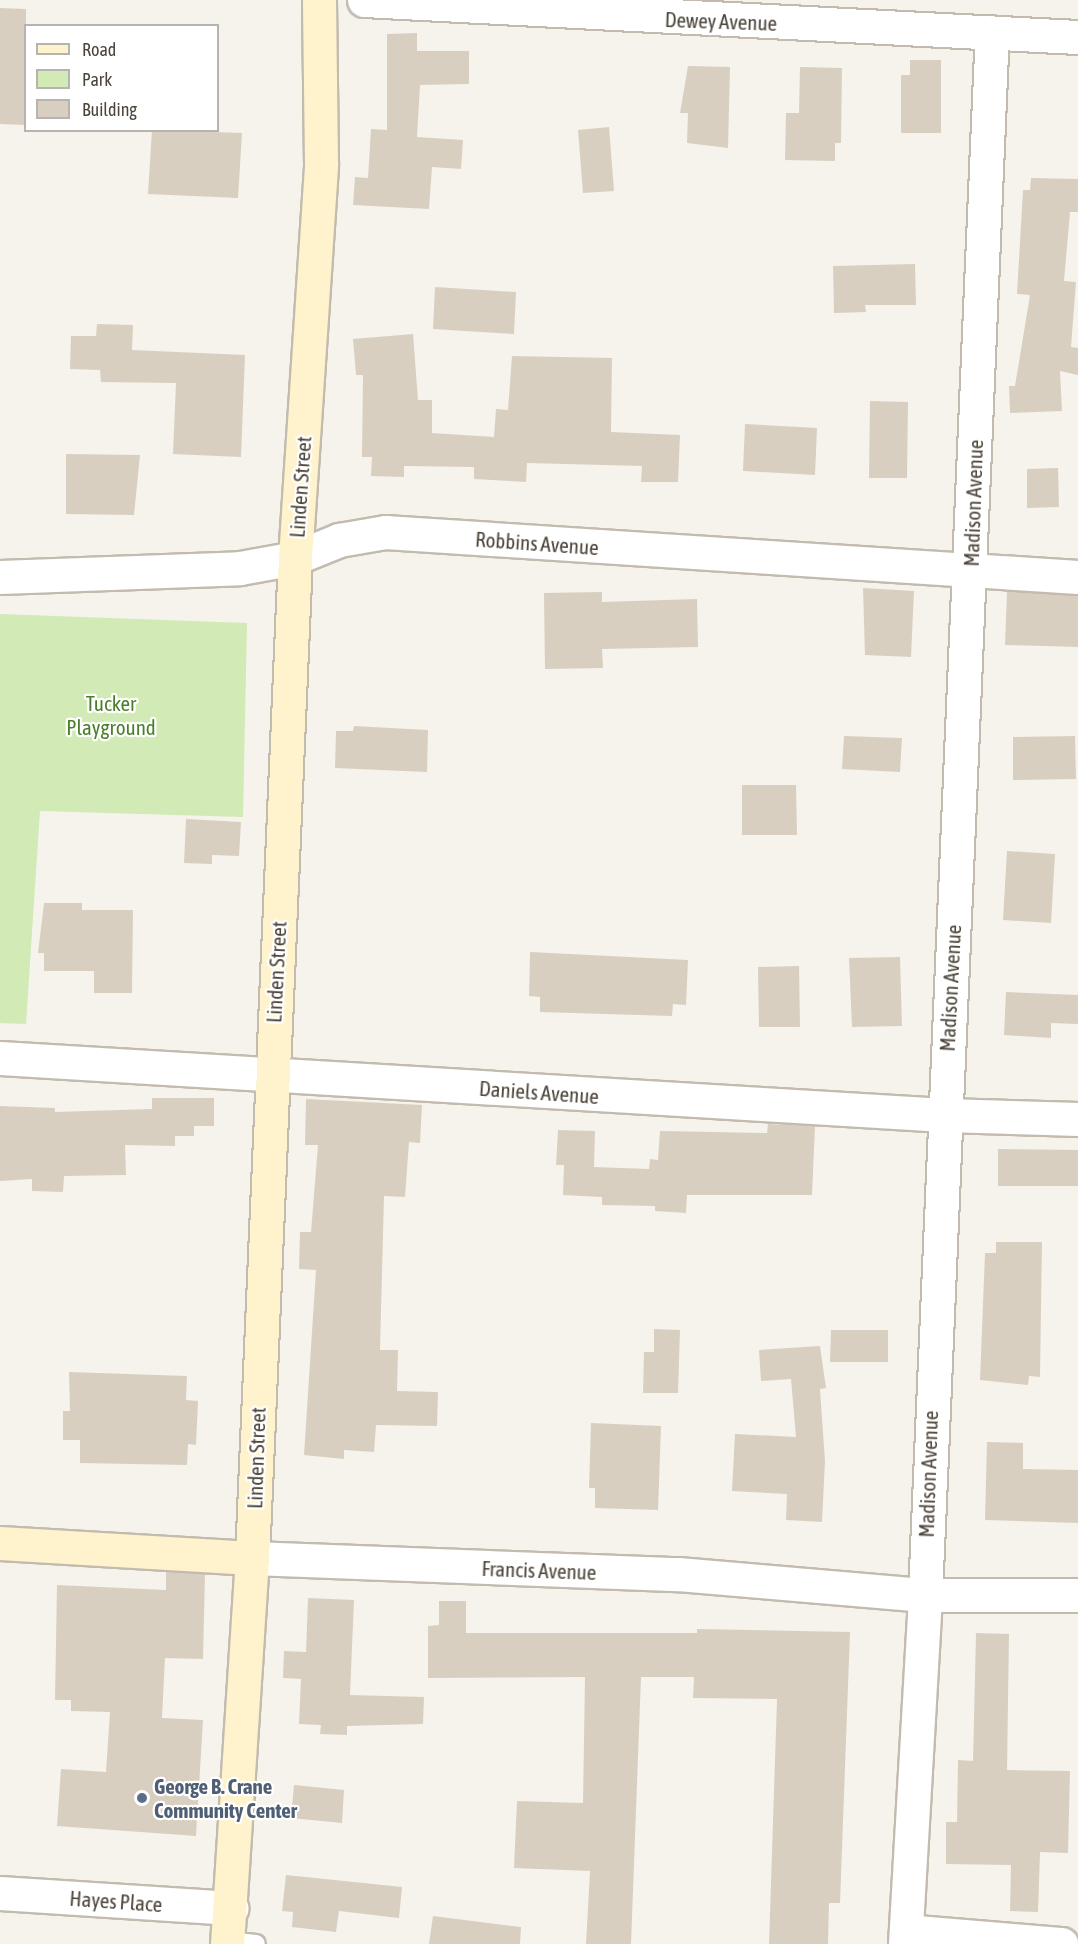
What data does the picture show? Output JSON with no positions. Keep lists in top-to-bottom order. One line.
{"streets":{"street":["Dewey Avenue","Linden Street","Madison Avenue","Robbins Avenue","Daniels Avenue","Francis Avenue","Hayes Place"]},"crossings":[["Dewey Avenue","Madison Avenue"],["Linden Street","Robbins Avenue"],["Linden Street","Daniels Avenue"],["Linden Street","Francis Avenue"],["Linden Street","Hayes Place"],["Madison Avenue","Robbins Avenue"],["Madison Avenue","Daniels Avenue"],["Madison Avenue","Francis Avenue"]],"parks":["Tucker Playground"],"places":["George B. Crane Community Center"],"legend":["Road","Park","Building"]}
